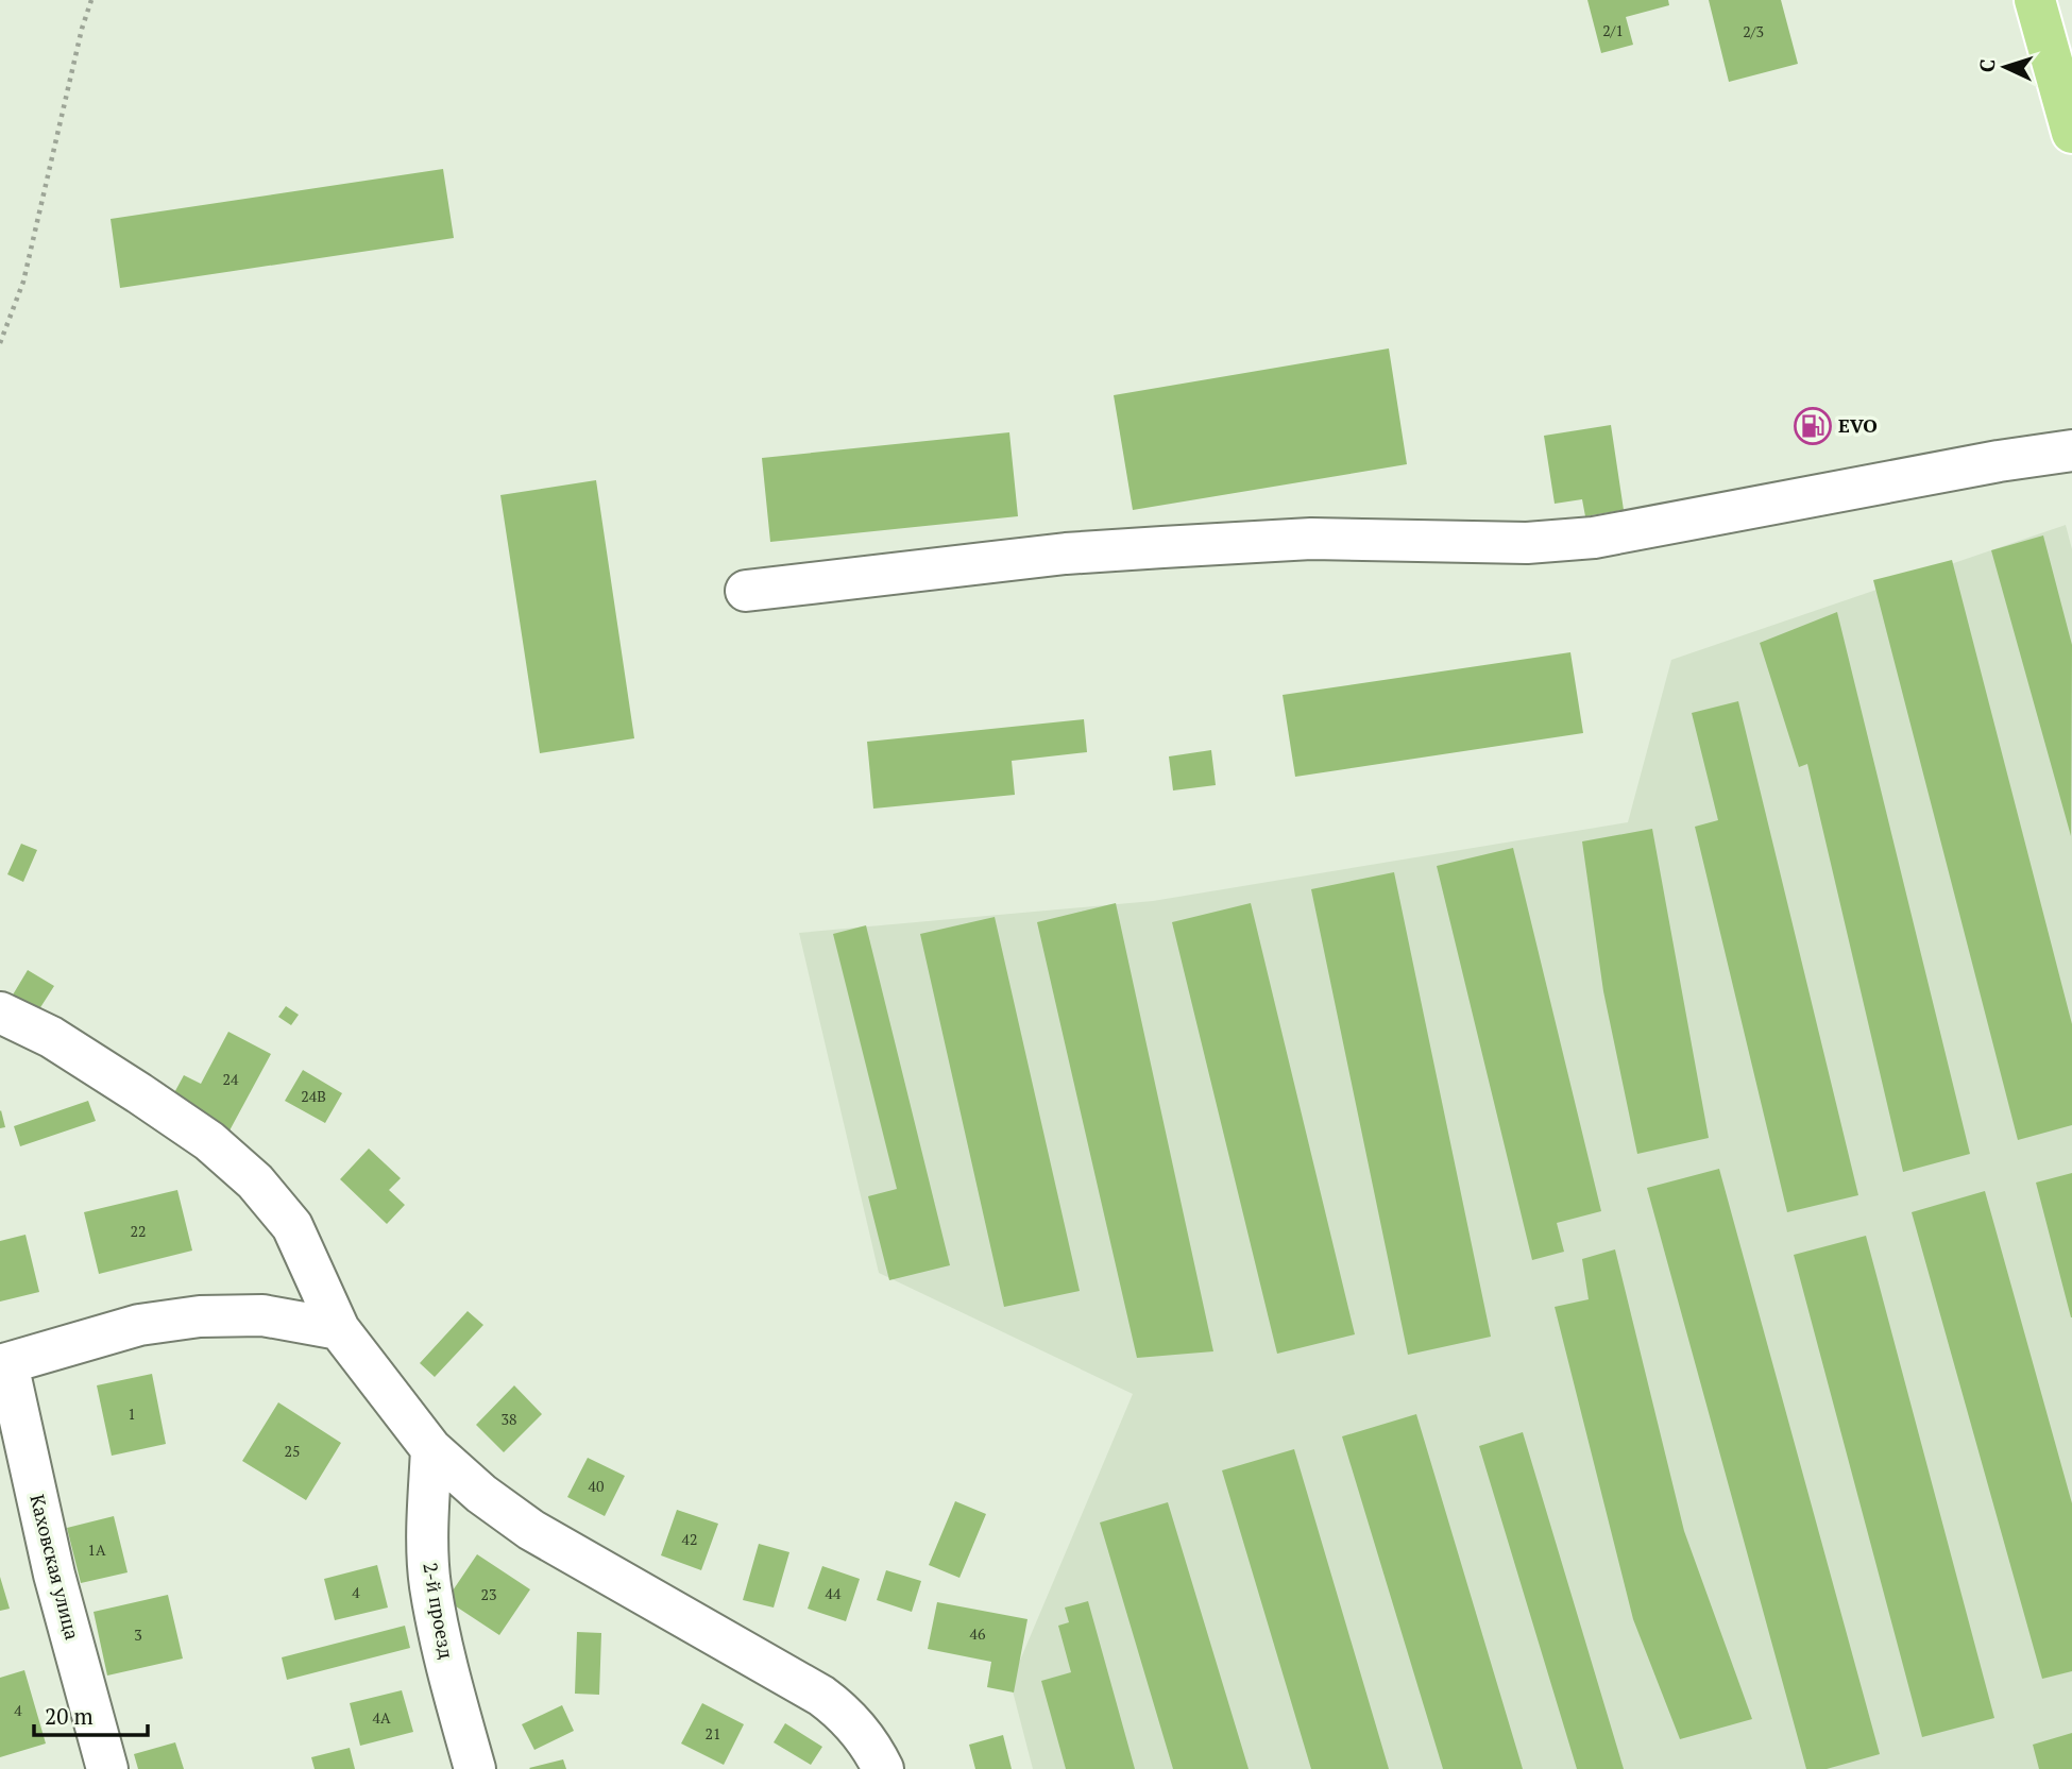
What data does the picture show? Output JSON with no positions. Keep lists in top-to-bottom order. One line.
{"streets":{"street":["Каховская улица","2-й проезд"]},"places":{"fuel station":["EVO"]},"house_numbers":["2/1","2/3","24","24В","22","1","38","25","40","42","1А","4","44","23","46","3","4","4А","21"],"scale_bar":"20 m","north":"left"}
